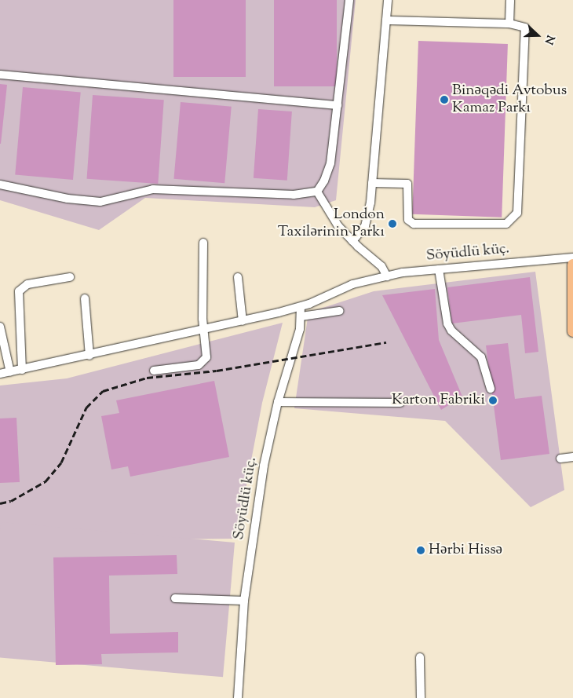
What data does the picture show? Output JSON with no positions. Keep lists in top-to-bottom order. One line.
{"streets":{"street":["Söyüdlü küç."]},"places":["Binəqədi Avtobus Kamaz Parkı","London Taxilərinin Parkı","Karton Fabriki","Hərbi Hissə"],"north":"right"}
